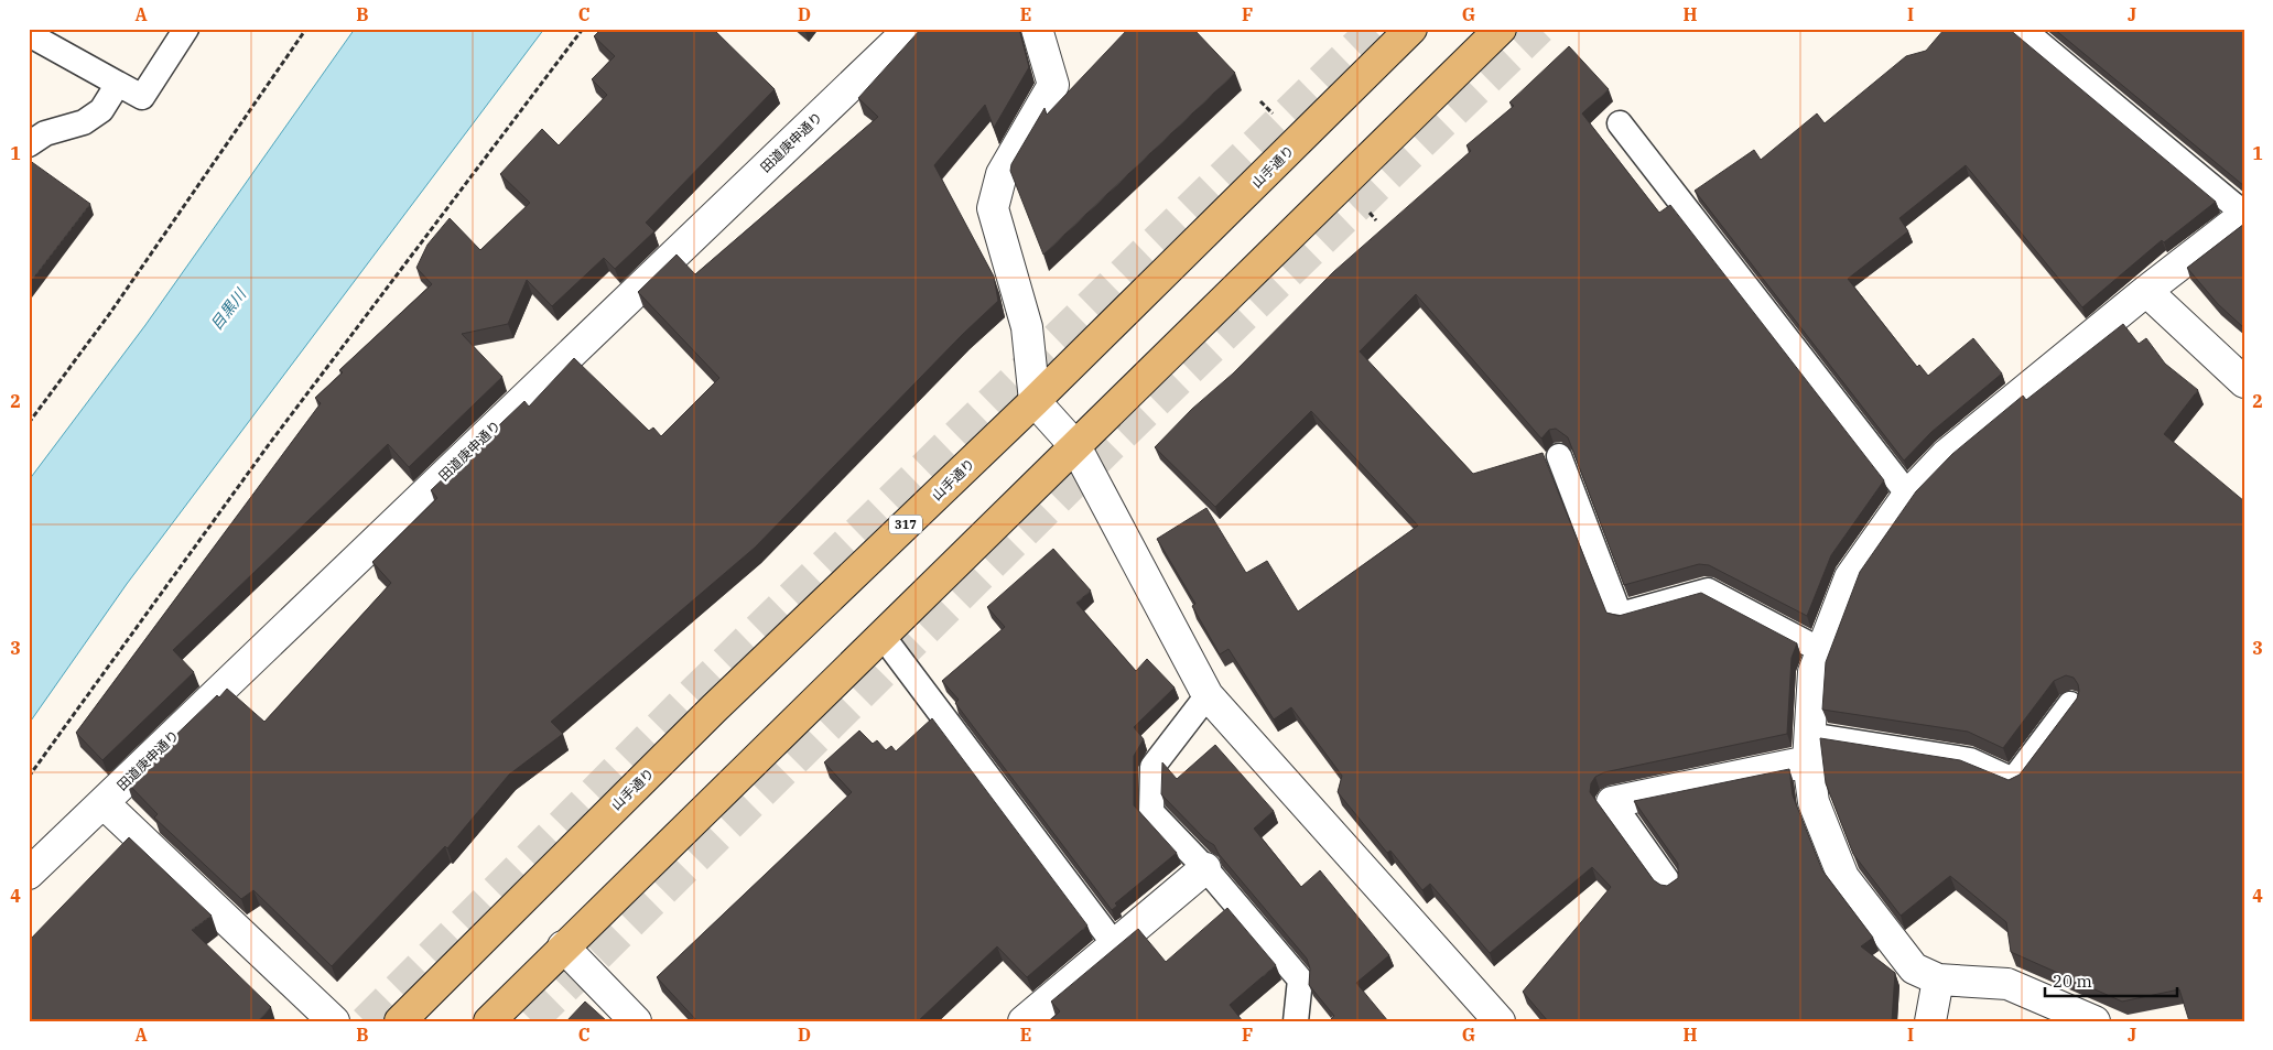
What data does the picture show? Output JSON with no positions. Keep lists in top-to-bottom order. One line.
{"streets":{"main road":["山手通り","317"],"street":["田道庚申通り"]},"water":["目黒川"],"scale_bar":"20 m","grid":{"columns":["A","B","C","D","E","F","G","H","I","J"],"rows":["1","2","3","4"]}}
